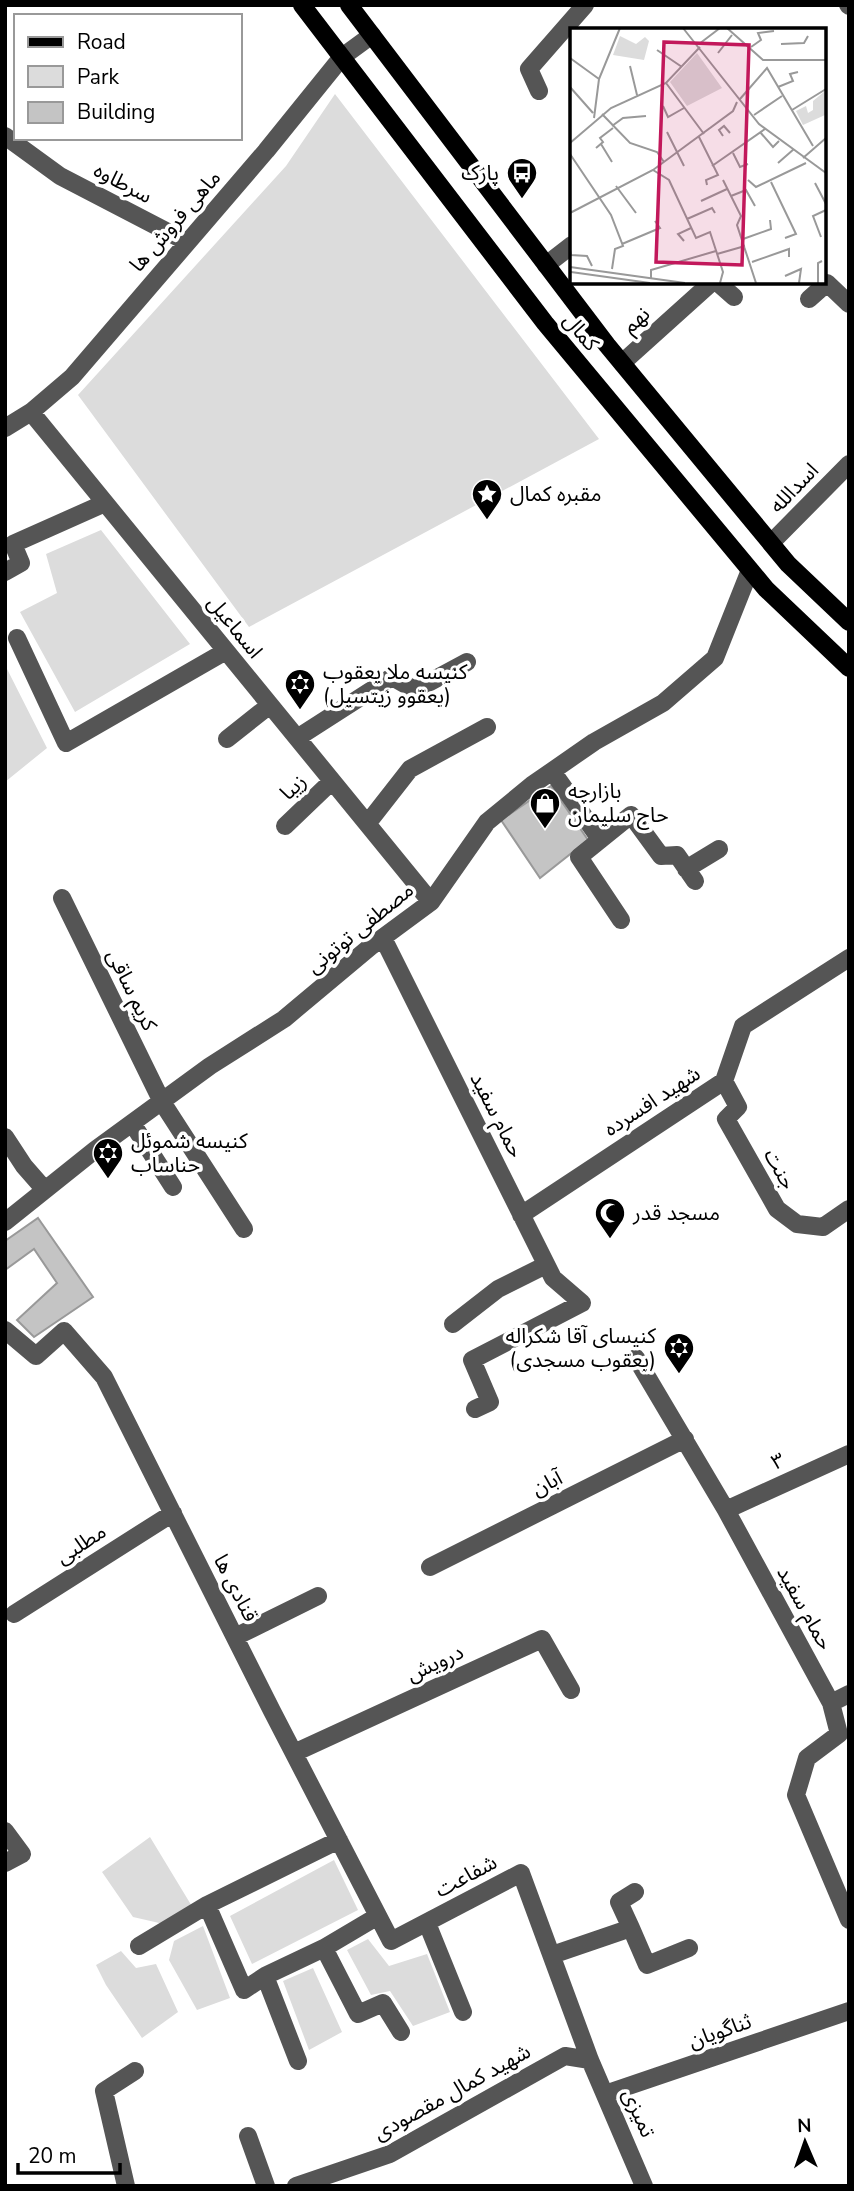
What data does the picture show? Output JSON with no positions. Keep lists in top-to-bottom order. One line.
{"streets":{"main road":["کمال"],"street":["سرطاوه","ماهی فروش ها","نهم","اسدالله","اسماعیل","زیبا","مصطفی توتونی","کریم ساقی","شهید افسرده","حمام سفید","جنت","۳","آبان","مطلبی","قنادی ها","درویش","شفاعت","ثناگویان","شهید کمال مقصودی","تمیزی"]},"crossings":[["سرطاوه","ماهی فروش ها"],["ماهی فروش ها","کمال"],["ماهی فروش ها","اسماعیل"],["نهم","کمال"],["کمال","اسدالله"],["کمال","مصطفی توتونی"],["اسماعیل","زیبا"],["اسماعیل","مصطفی توتونی"],["مصطفی توتونی","کریم ساقی"],["مصطفی توتونی","حمام سفید"],["شهید افسرده","حمام سفید"],["شهید افسرده","جنت"],["حمام سفید","۳"],["حمام سفید","آبان"],["مطلبی","قنادی ها"],["قنادی ها","درویش"],["قنادی ها","شفاعت"],["شفاعت","شهید کمال مقصودی"],["شفاعت","تمیزی"],["ثناگویان","تمیزی"],["شهید کمال مقصودی","تمیزی"]],"places":{"bus stop":["پارک"],"place":["مقبره کمال"],"synagogue":["کنیسه ملا یعقوب (یعقوو زیتسیل)","کنیسه شموئل حناساب","کنیسای آقا شکراله (یعقوب مسجدی)"],"shop":["بازارچه حاج سلیمان"],"mosque":["مسجد قدر"]},"legend":["Road","Park","Building"],"scale_bar":"20 m","north":"top"}
